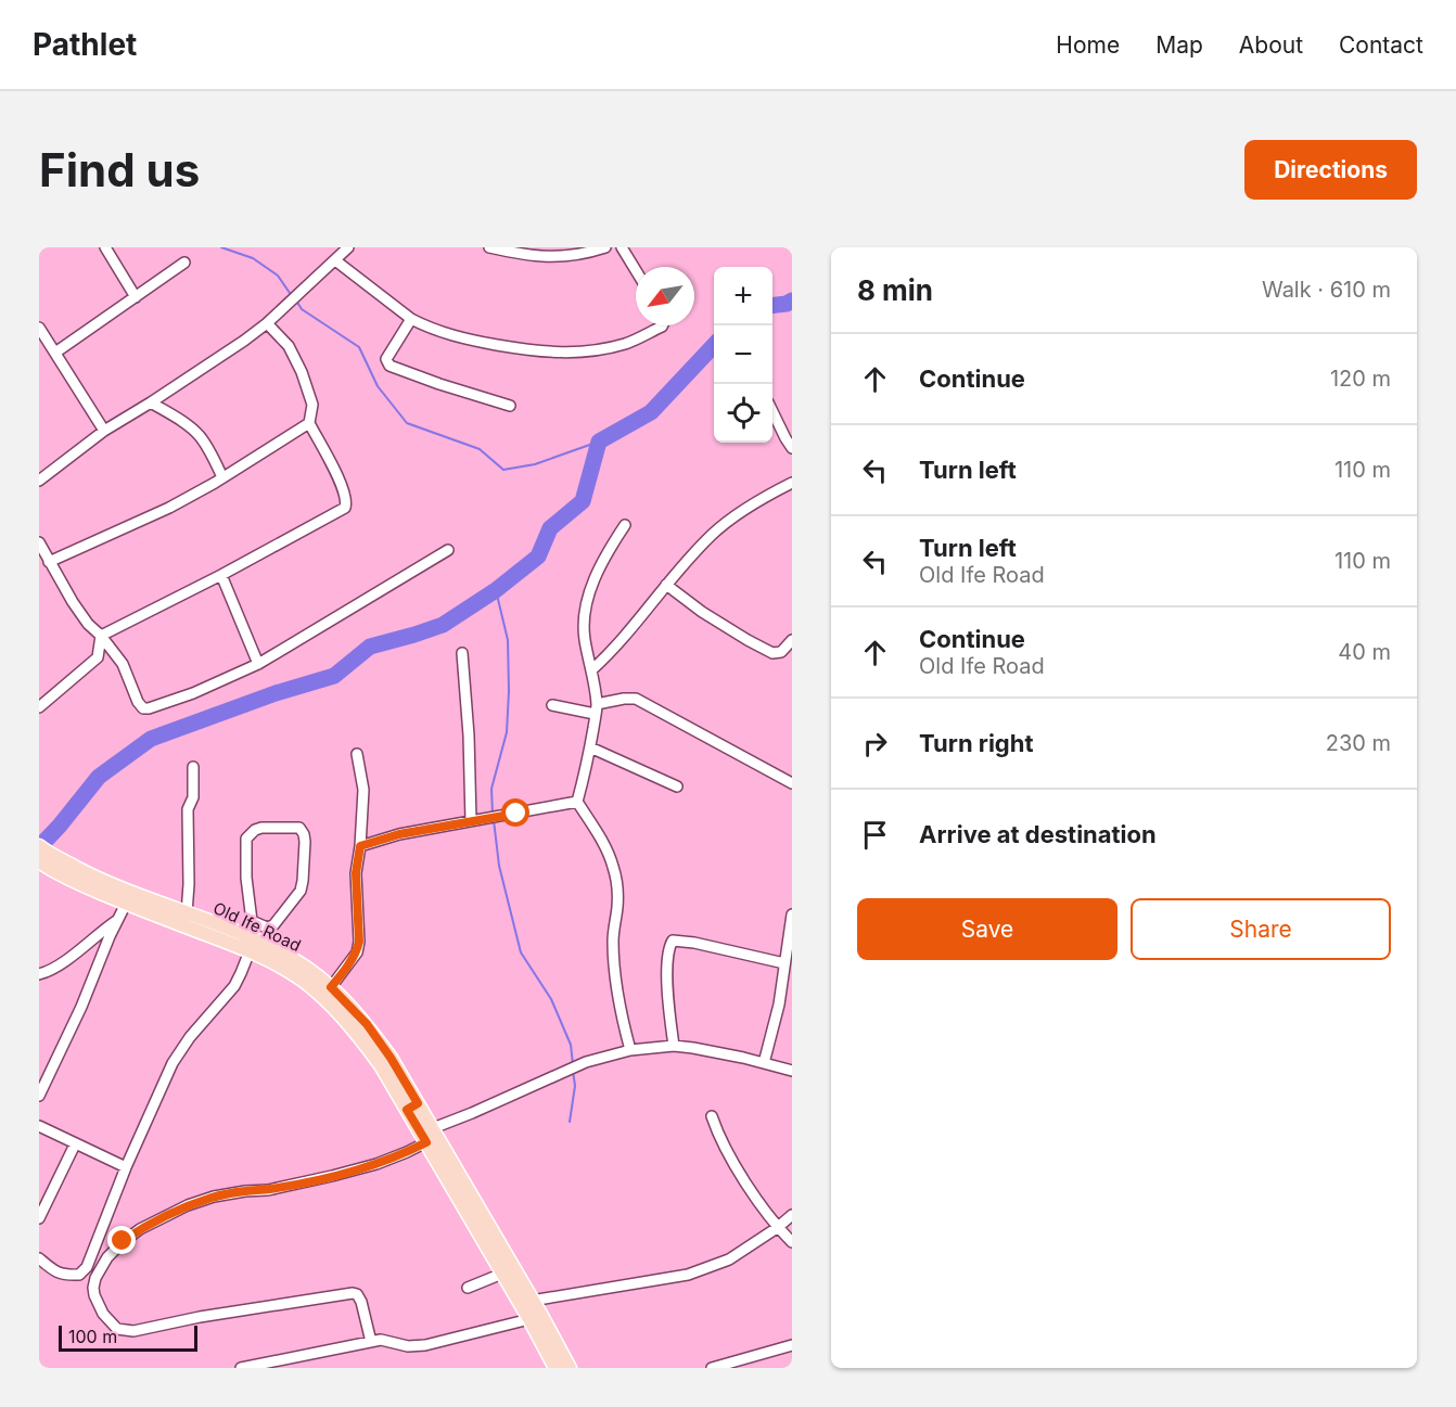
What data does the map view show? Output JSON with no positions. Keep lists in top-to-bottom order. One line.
{"streets":{"main road":["Old Ife Road"]},"scale_bar":"100 m","north":"bottom left","page":{"header":"Pathlet","nav":["Home","Map","About","Contact"],"buttons":["Directions",["Save","Share"]],"title":"Find us","heading":["8 min","Walk · 610 m"],"map_buttons":["+","−"],"list":[["Continue","120 m"],["Turn left","110 m"],["Turn left","Old Ife Road","110 m"],["Continue","Old Ife Road","40 m"],["Turn right","230 m"],"Arrive at destination"],"scale":"100 m"}}
